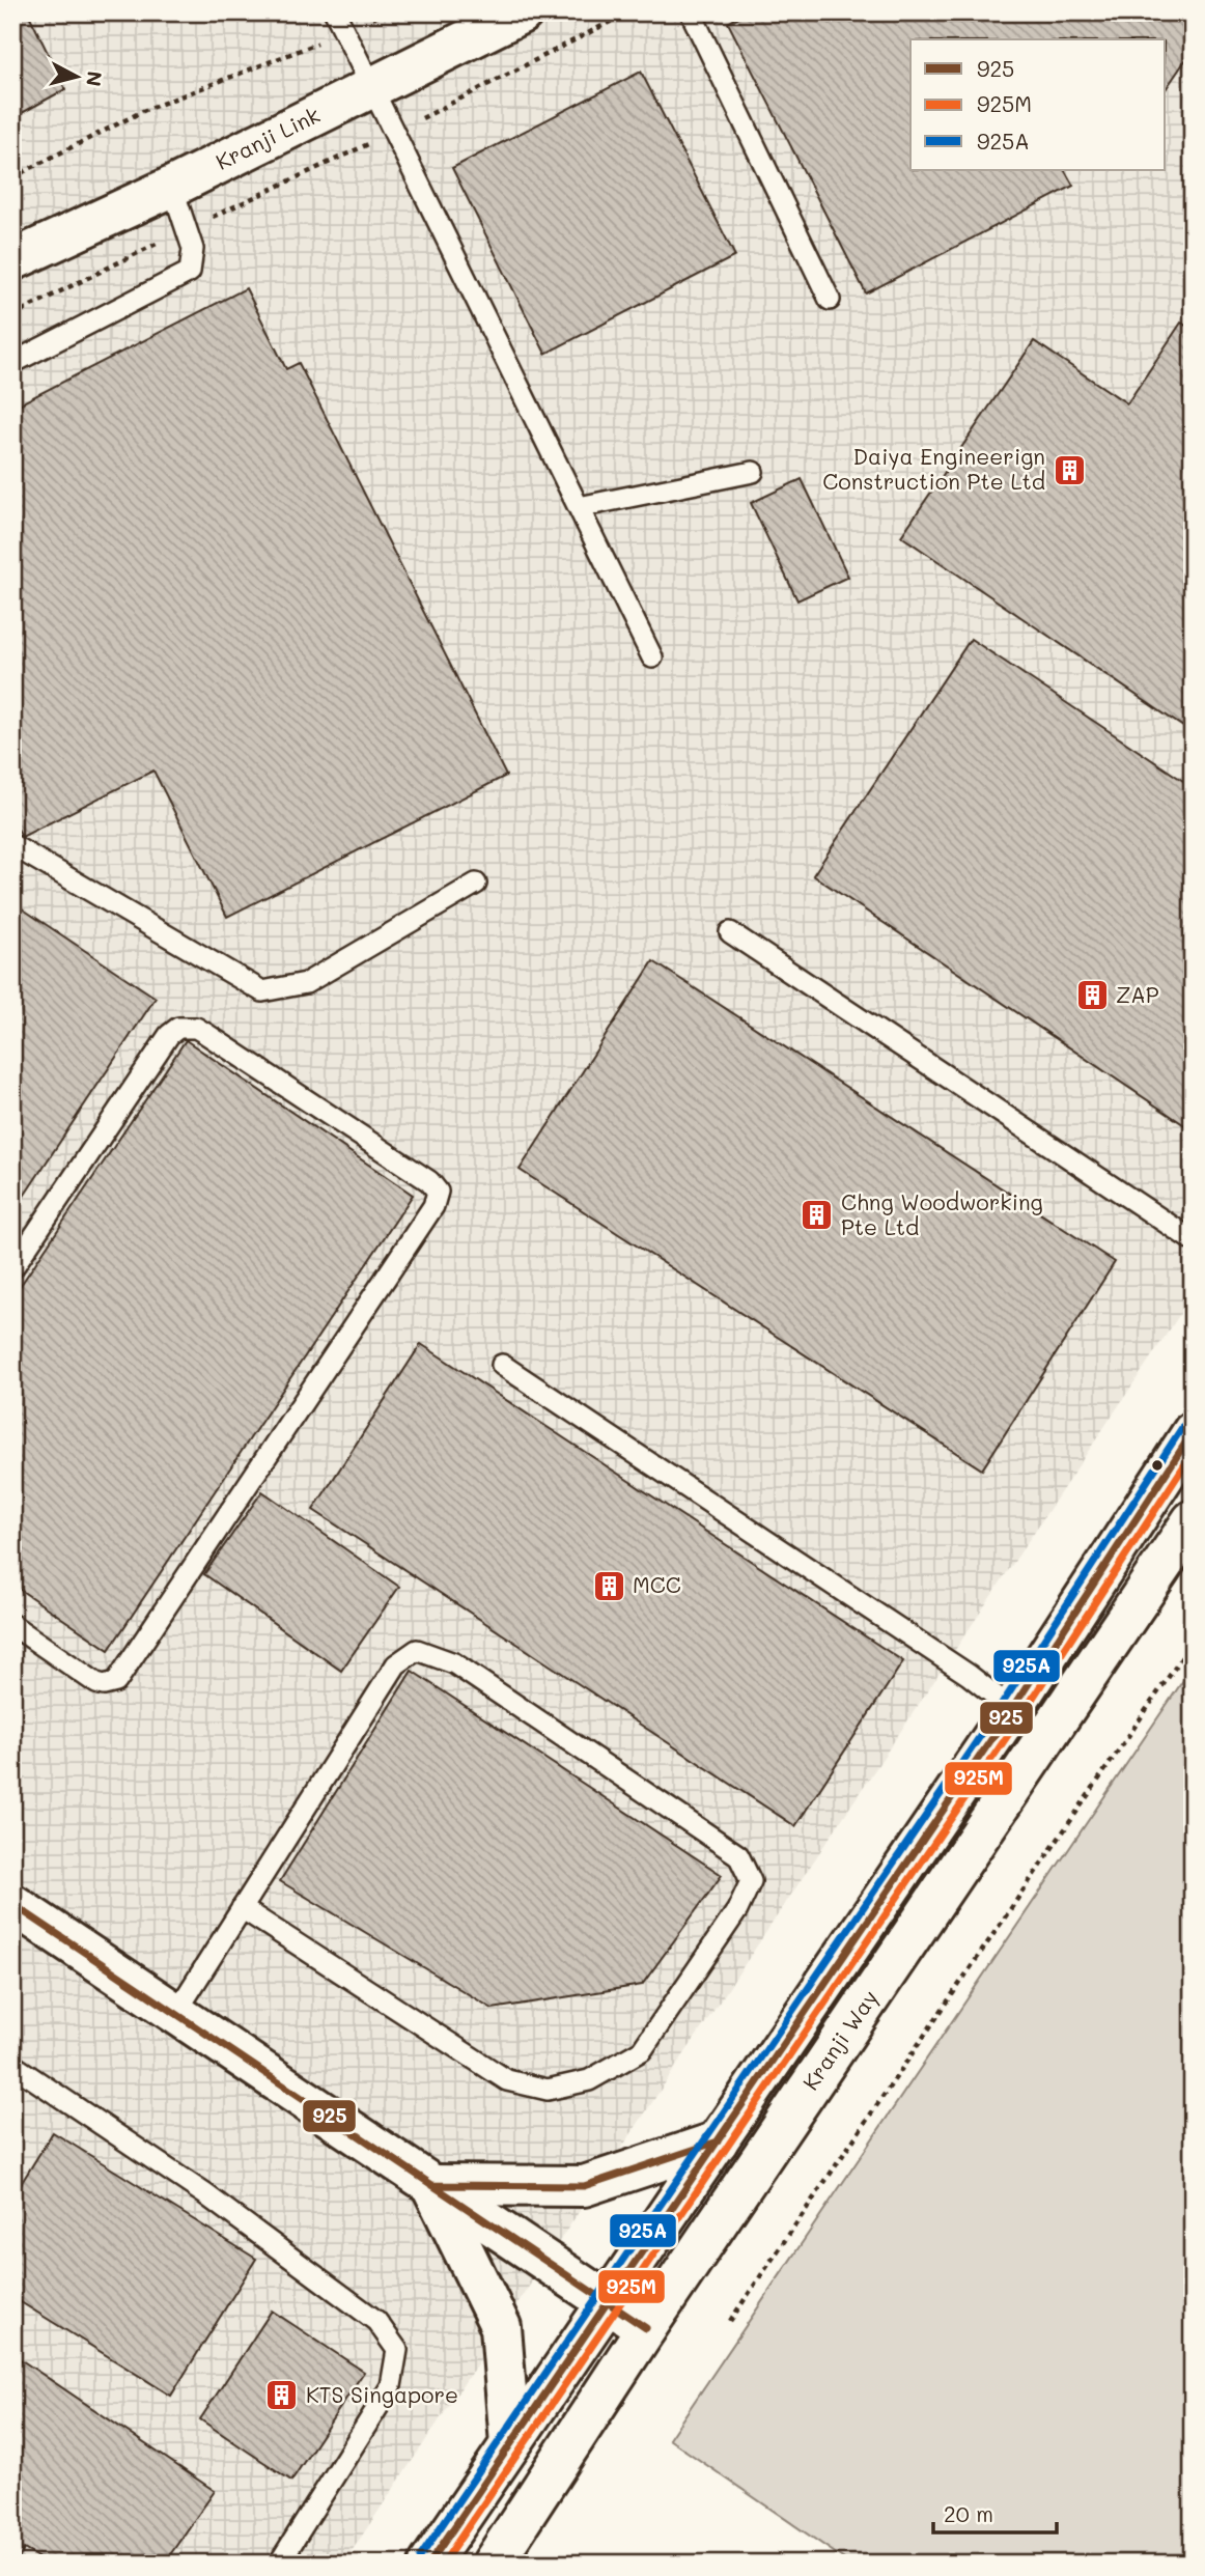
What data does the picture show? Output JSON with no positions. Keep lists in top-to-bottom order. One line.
{"streets":{"main road":["Kranji Link","Kranji Way"]},"places":{"building":["Daiya Engineerign Construction Pte Ltd","ZAP","Chng Woodworking Pte Ltd","MCC","KTS Singapore"]},"lines":["transit line 925A","transit line 925","transit line 925M"],"legend":["925","925M","925A"],"scale_bar":"20 m","north":"right"}
